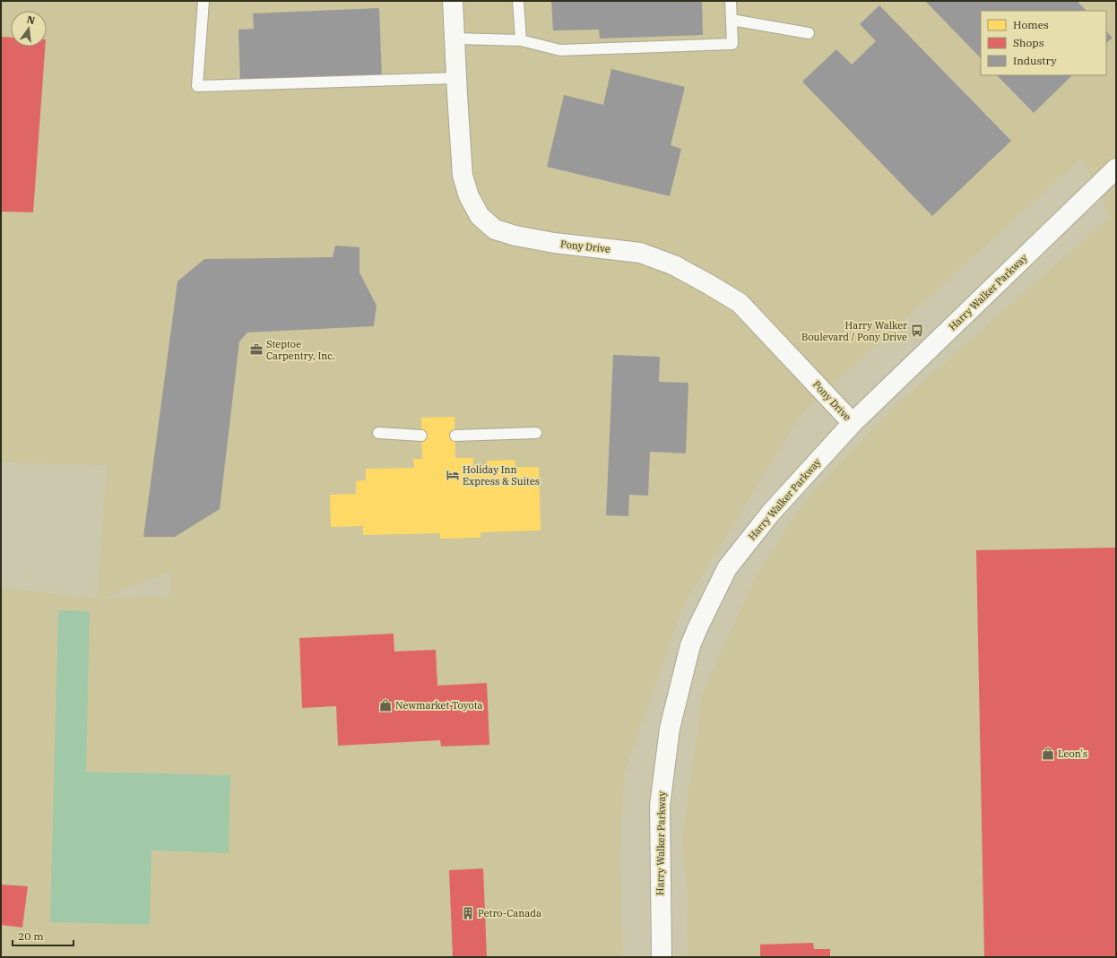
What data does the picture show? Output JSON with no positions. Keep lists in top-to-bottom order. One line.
{"streets":{"street":["Pony Drive","Harry Walker Parkway"]},"crossings":[["Pony Drive","Harry Walker Parkway"]],"places":{"bus stop":["Harry Walker Boulevard / Pony Drive"],"office":["Steptoe Carpentry, Inc."],"hotel":["Holiday Inn Express & Suites"],"shop":["Newmarket Toyota","Leon's"],"building":["Petro-Canada"]},"legend":["Homes","Shops","Industry"],"scale_bar":"20 m","north":"top"}
